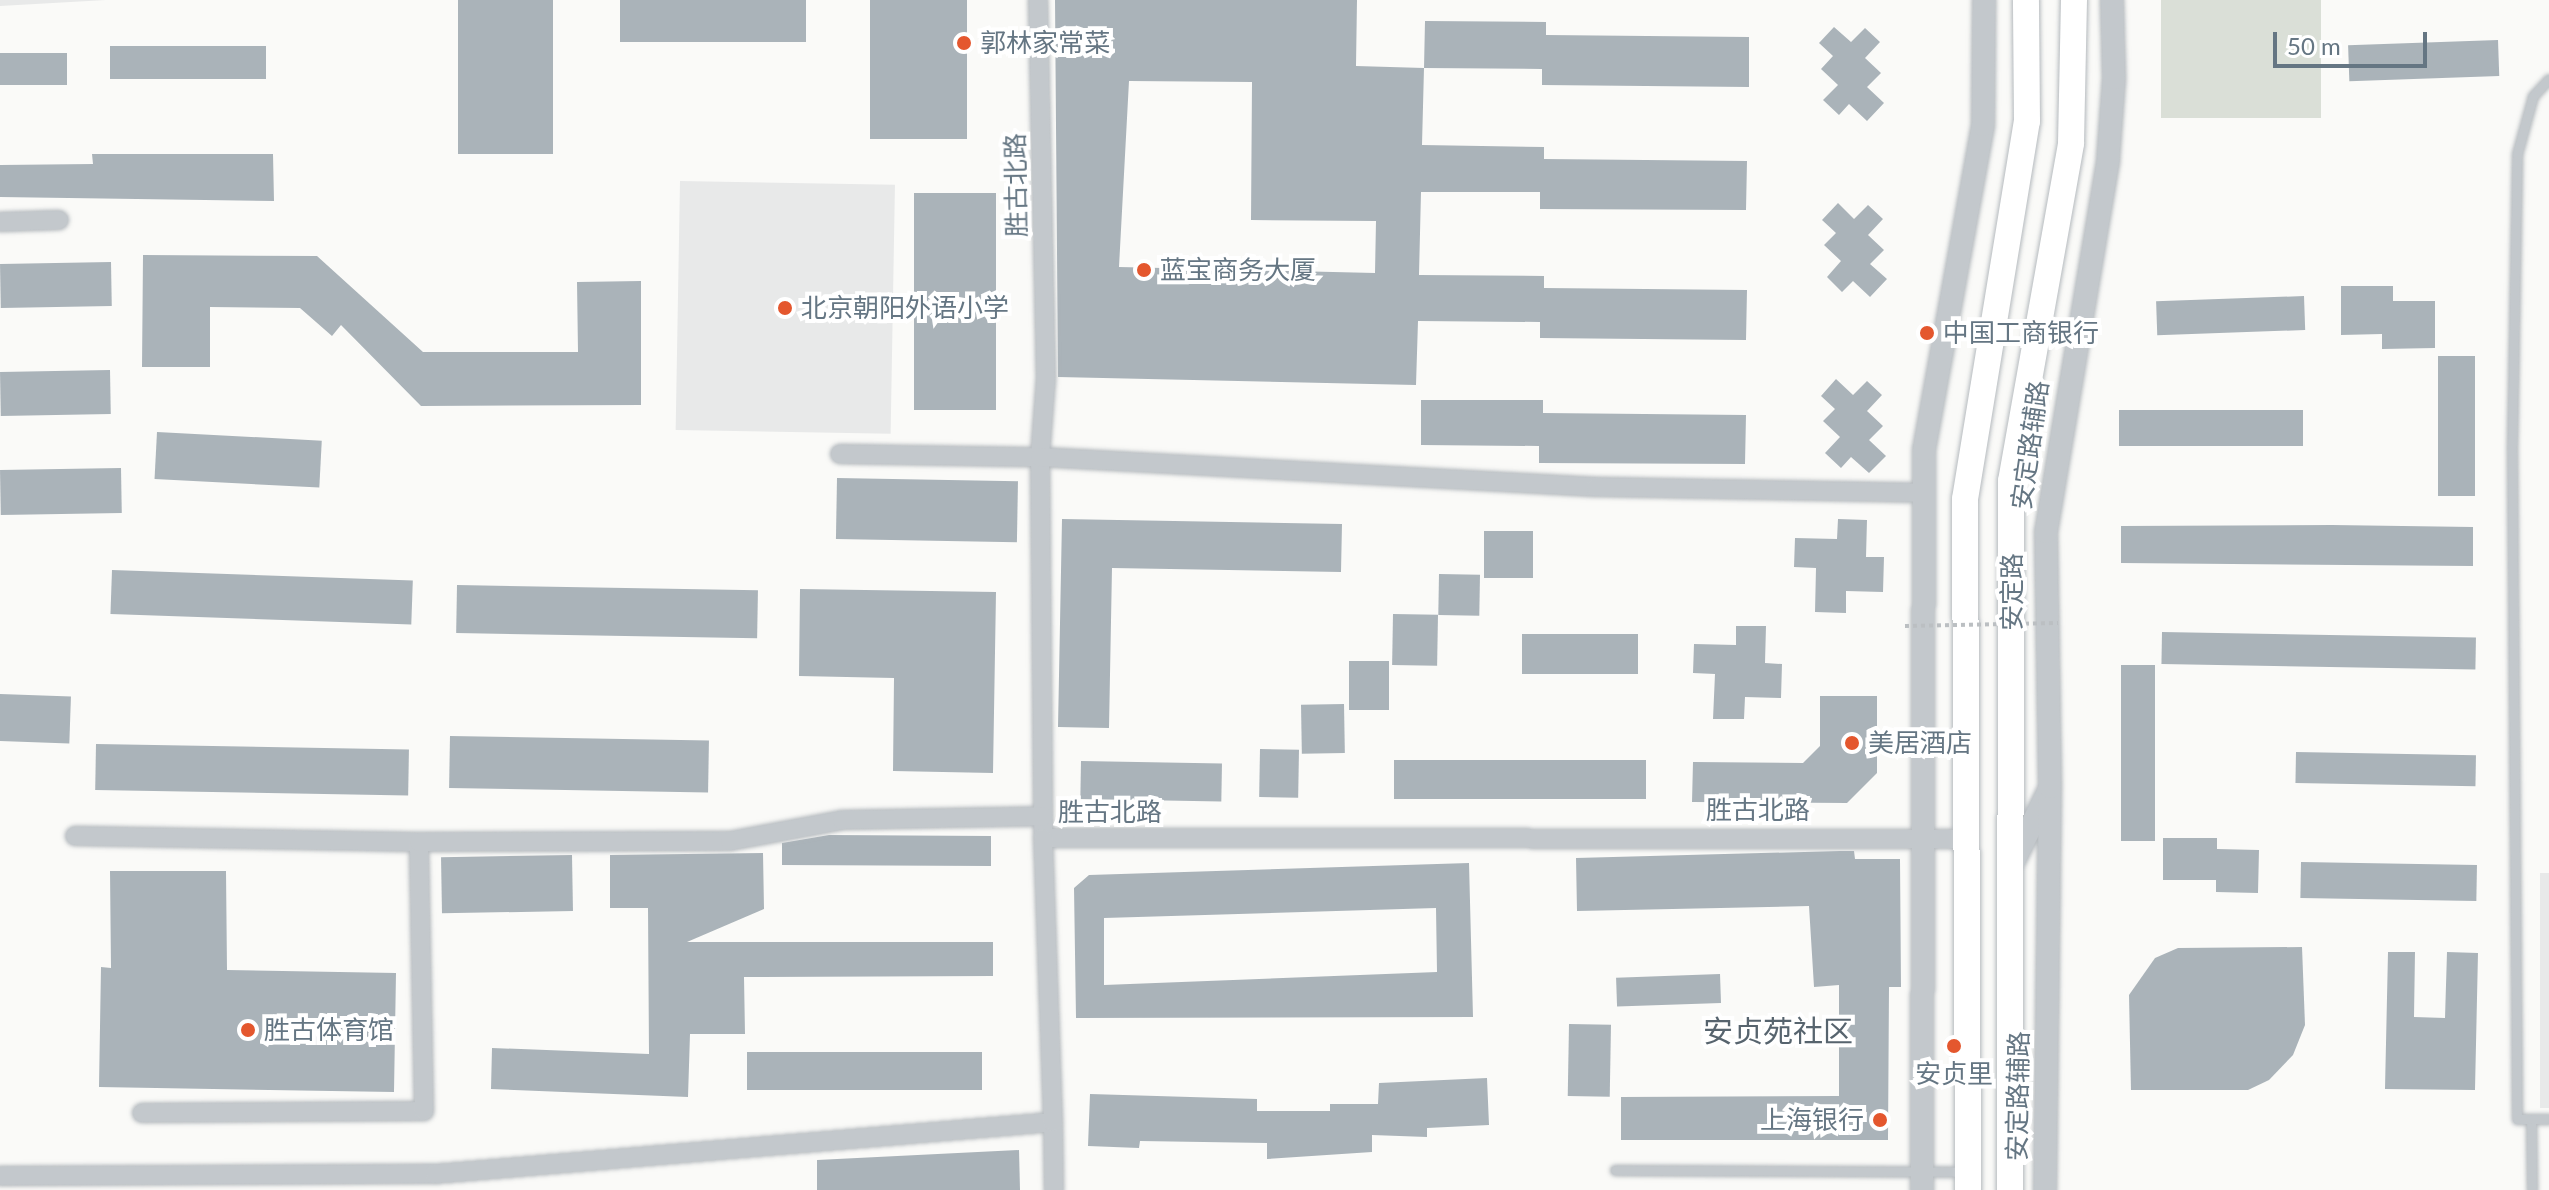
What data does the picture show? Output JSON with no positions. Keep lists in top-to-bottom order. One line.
{"streets":{"main road":["安定路"],"street":["胜古北路","安定路辅路"]},"crossings":[["胜古北路","安定路"]],"districts":["安贞苑社区"],"places":["郭林家常菜","蓝宝商务大厦","北京朝阳外语小学","中国工商银行","美居酒店","胜古体育馆","安贞里","上海银行"],"scale_bar":"50 m"}
